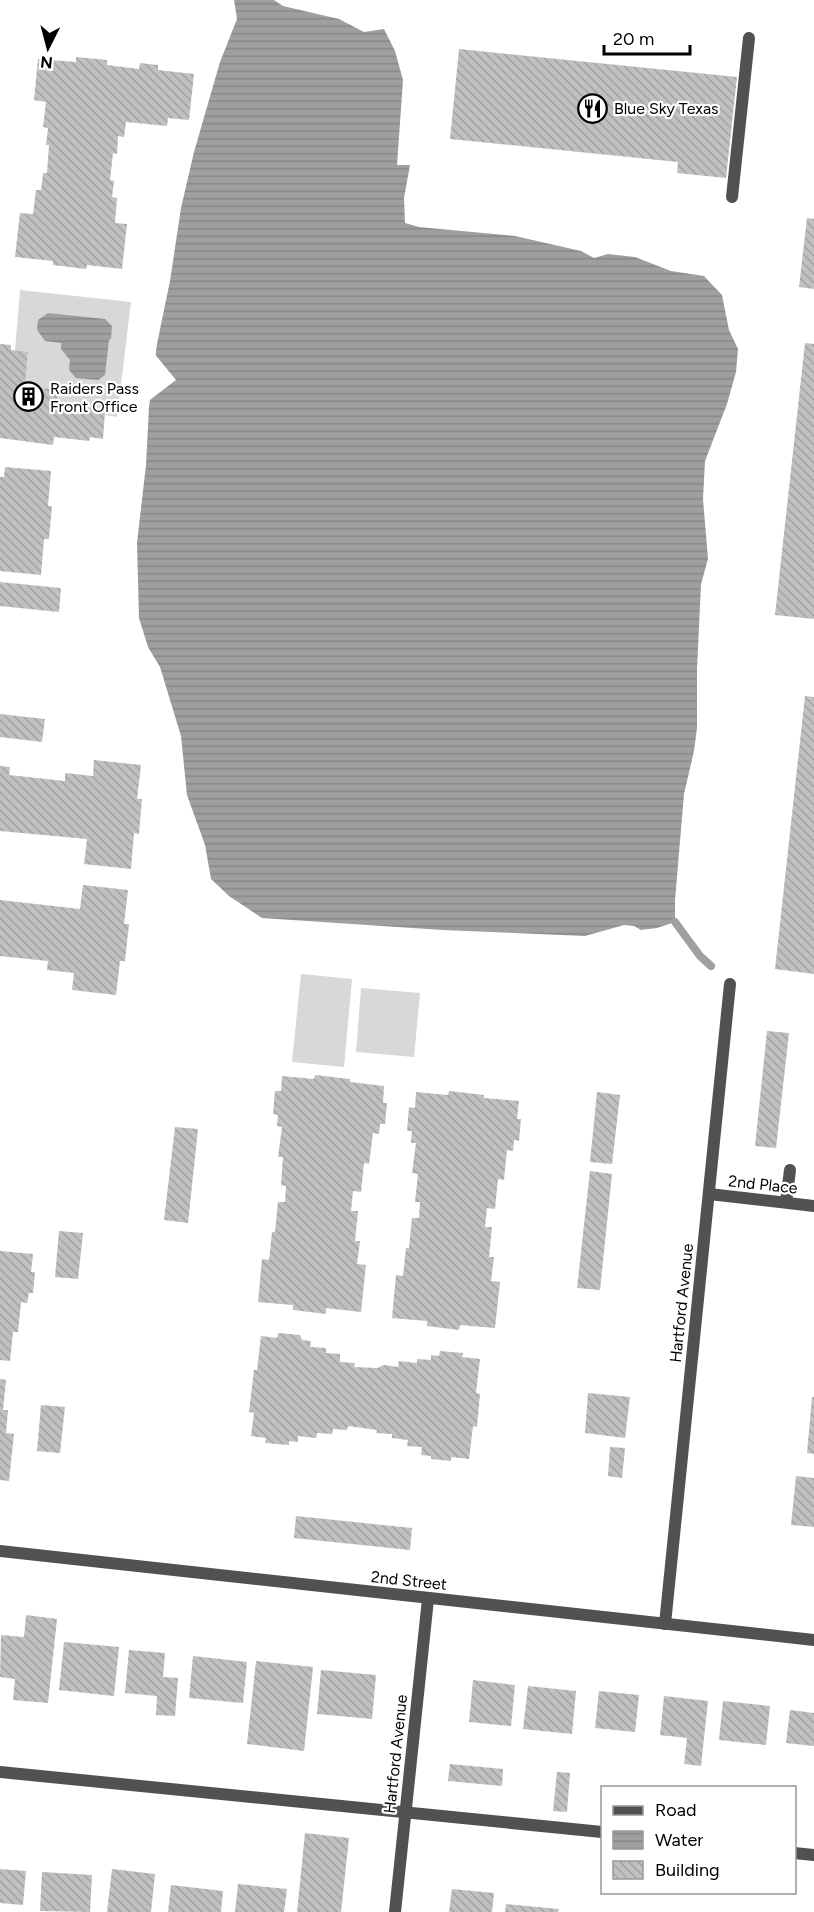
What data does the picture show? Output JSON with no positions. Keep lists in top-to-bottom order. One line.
{"streets":{"street":["2nd Place","Hartford Avenue","2nd Street"]},"crossings":[["2nd Place","Hartford Avenue"],["Hartford Avenue","2nd Street"]],"places":{"restaurant":["Blue Sky Texas"],"building":["Raiders Pass Front Office"]},"legend":["Road","Water","Building"],"scale_bar":"20 m","north":"bottom"}
